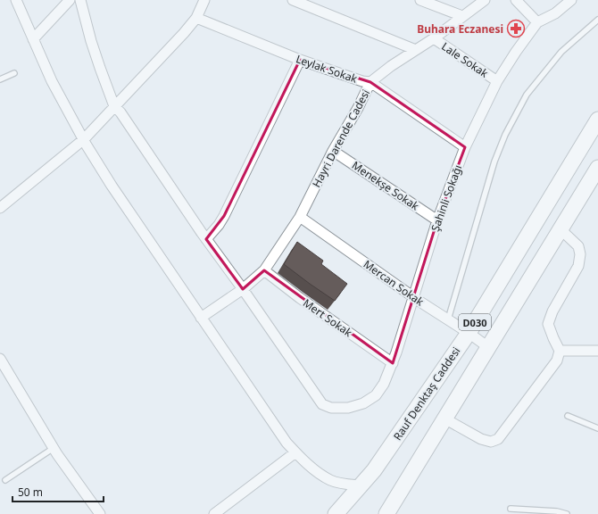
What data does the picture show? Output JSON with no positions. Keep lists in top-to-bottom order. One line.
{"streets":{"main road":["D030","Rauf Denktaş Caddesi"],"street":["Lale Sokak","Leylak Sokak","Hayri Darende Cadesi","Menekşe Sokak","Şahinli Sokağı","Mercan Sokak","Mert Sokak"]},"crossings":[["Lale Sokak","Hayri Darende Cadesi"],["Lale Sokak","Şahinli Sokağı"],["Leylak Sokak","Hayri Darende Cadesi"],["Leylak Sokak","Şahinli Sokağı"],["Hayri Darende Cadesi","Menekşe Sokak"],["Hayri Darende Cadesi","Şahinli Sokağı"],["Hayri Darende Cadesi","Mercan Sokak"],["Hayri Darende Cadesi","Mert Sokak"],["Menekşe Sokak","Şahinli Sokağı"],["Şahinli Sokağı","Mercan Sokak"],["Şahinli Sokağı","Mert Sokak"],["Mercan Sokak","Rauf Denktaş Caddesi"]],"places":{"pharmacy":["Buhara Eczanesi"]},"scale_bar":"50 m"}
